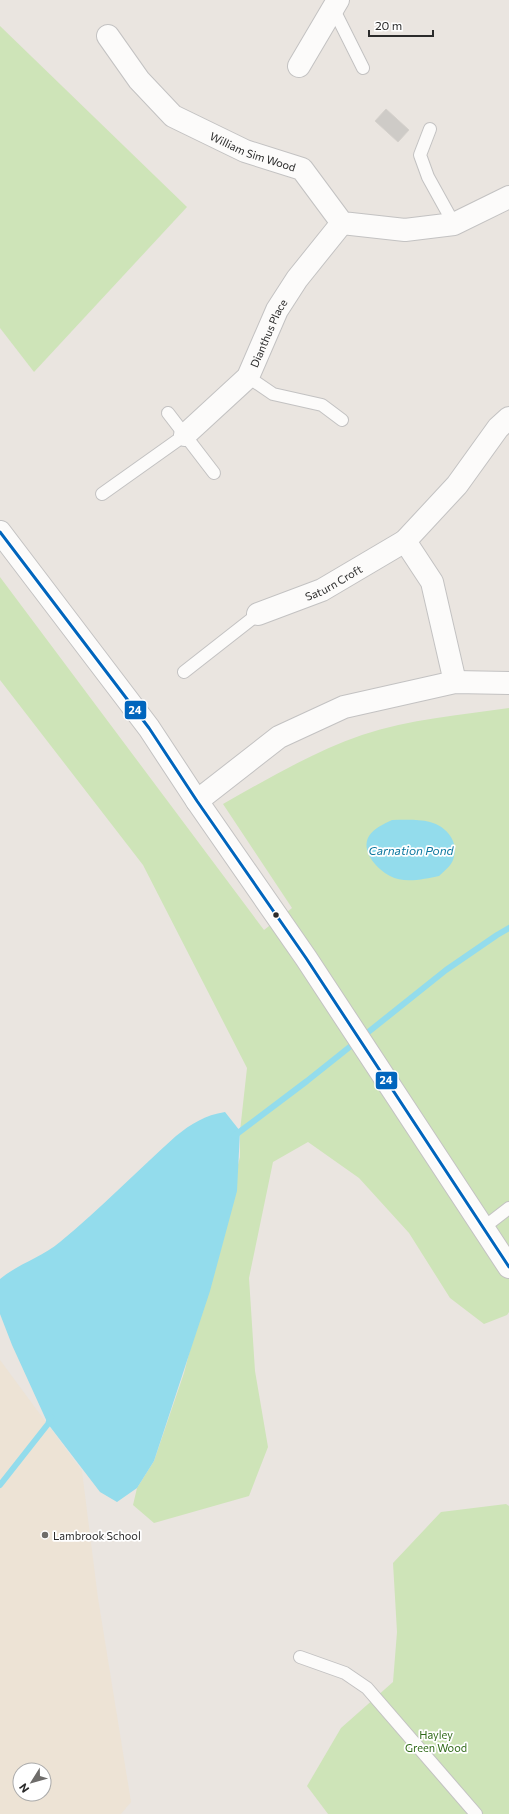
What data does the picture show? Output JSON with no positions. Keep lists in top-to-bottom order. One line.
{"streets":{"street":["William Sim Wood","Dianthus Place","Saturn Croft"]},"crossings":[["William Sim Wood","Dianthus Place"]],"water":["Carnation Pond"],"parks":["Hayley Green Wood"],"places":["Lambrook School"],"lines":["transit line 24"],"scale_bar":"20 m","north":"bottom left"}
